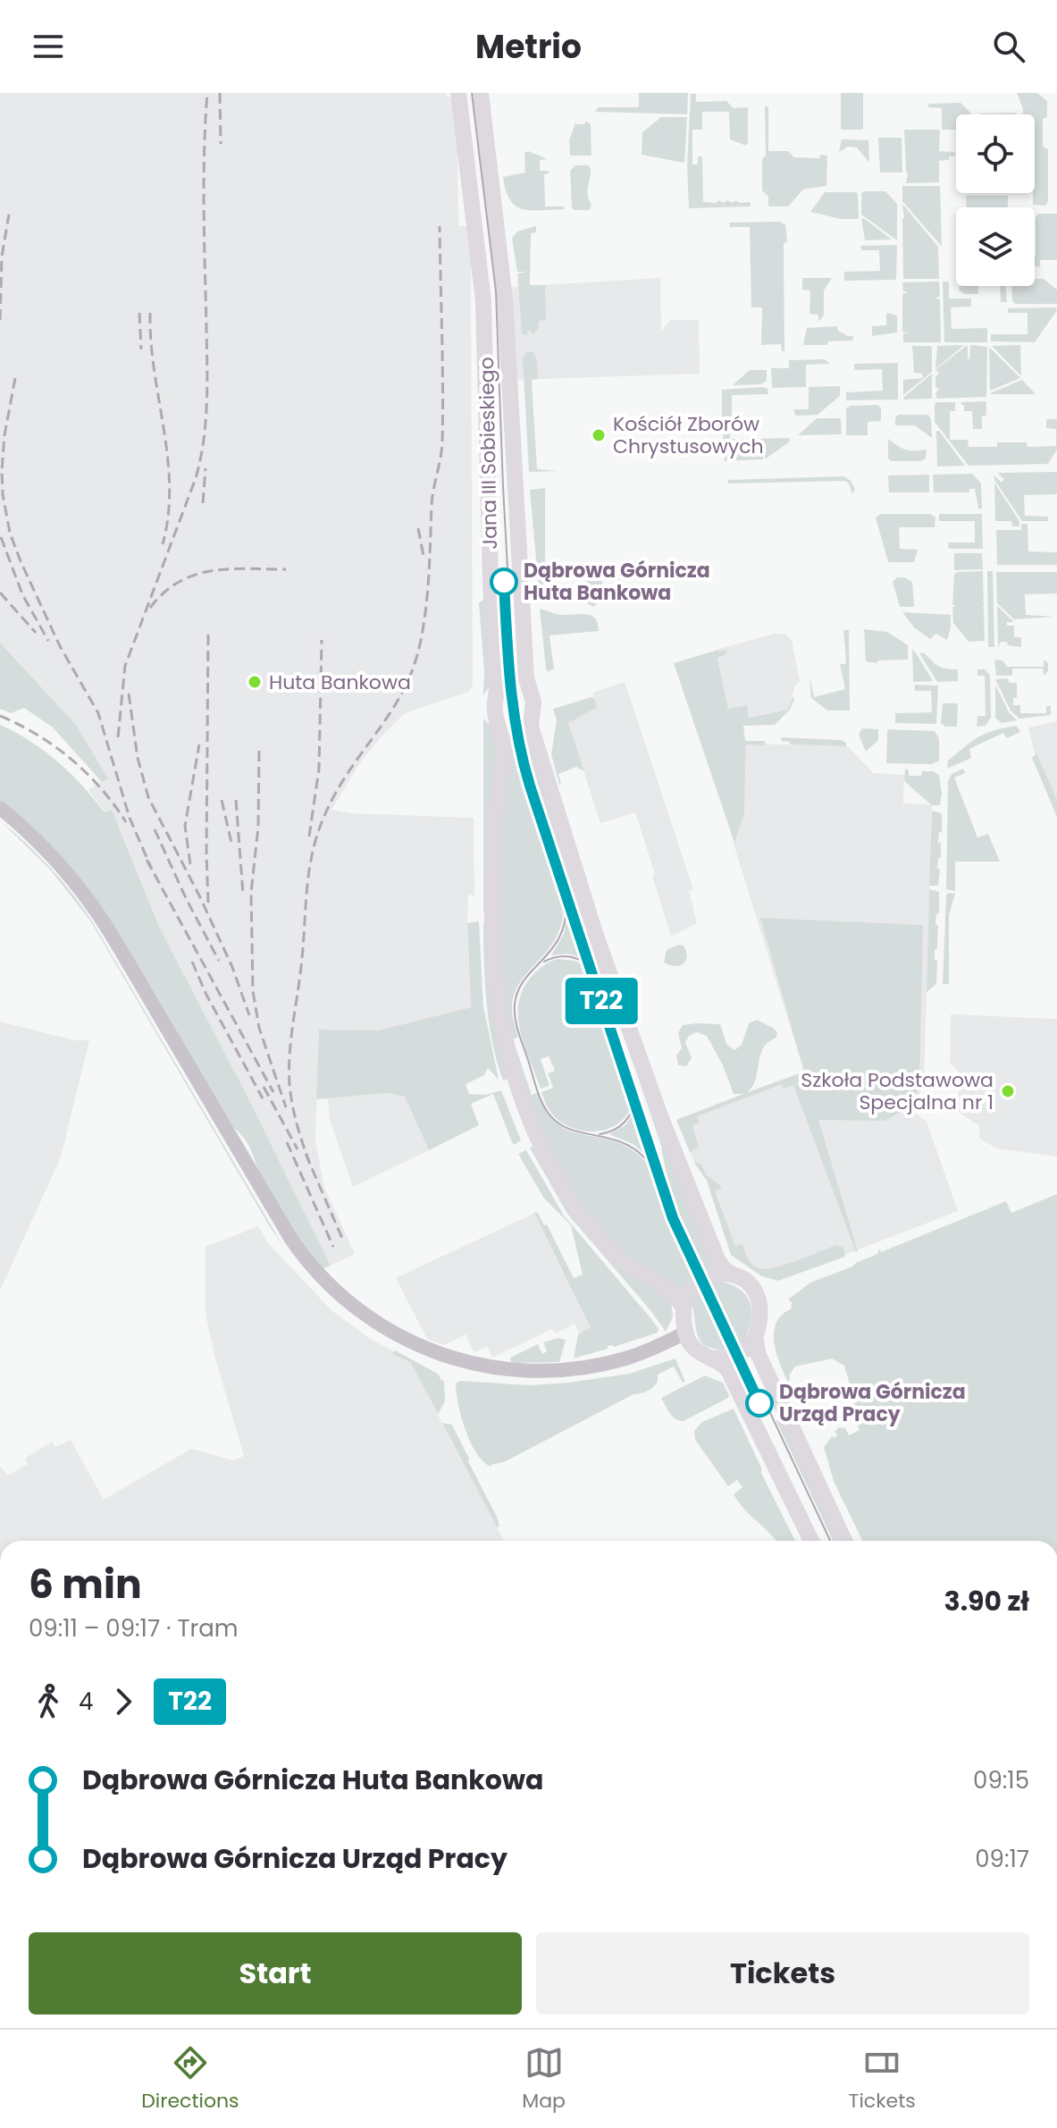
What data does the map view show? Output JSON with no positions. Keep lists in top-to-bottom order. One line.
{"streets":{"main road":["Jana III Sobieskiego"]},"places":["Kościół Zborów Chrystusowych","Dąbrowa Górnicza Huta Bankowa","Huta Bankowa","Szkoła Podstawowa Specjalna nr 1","Dąbrowa Górnicza Urząd Pracy"],"lines":["tram line T22"],"page":{"header":"Metrio","on_map":"T22","heading":["6 min","09:11 – 09:17 · Tram","3.90 zł"],"legs":["4","T22"],"list":[{"name":"Dąbrowa Górnicza Huta Bankowa","value":"09:15"},{"name":"Dąbrowa Górnicza Urząd Pracy","value":"09:17"}],"buttons":["Start","Tickets"],"tabs":["Directions","Map","Tickets"]}}
